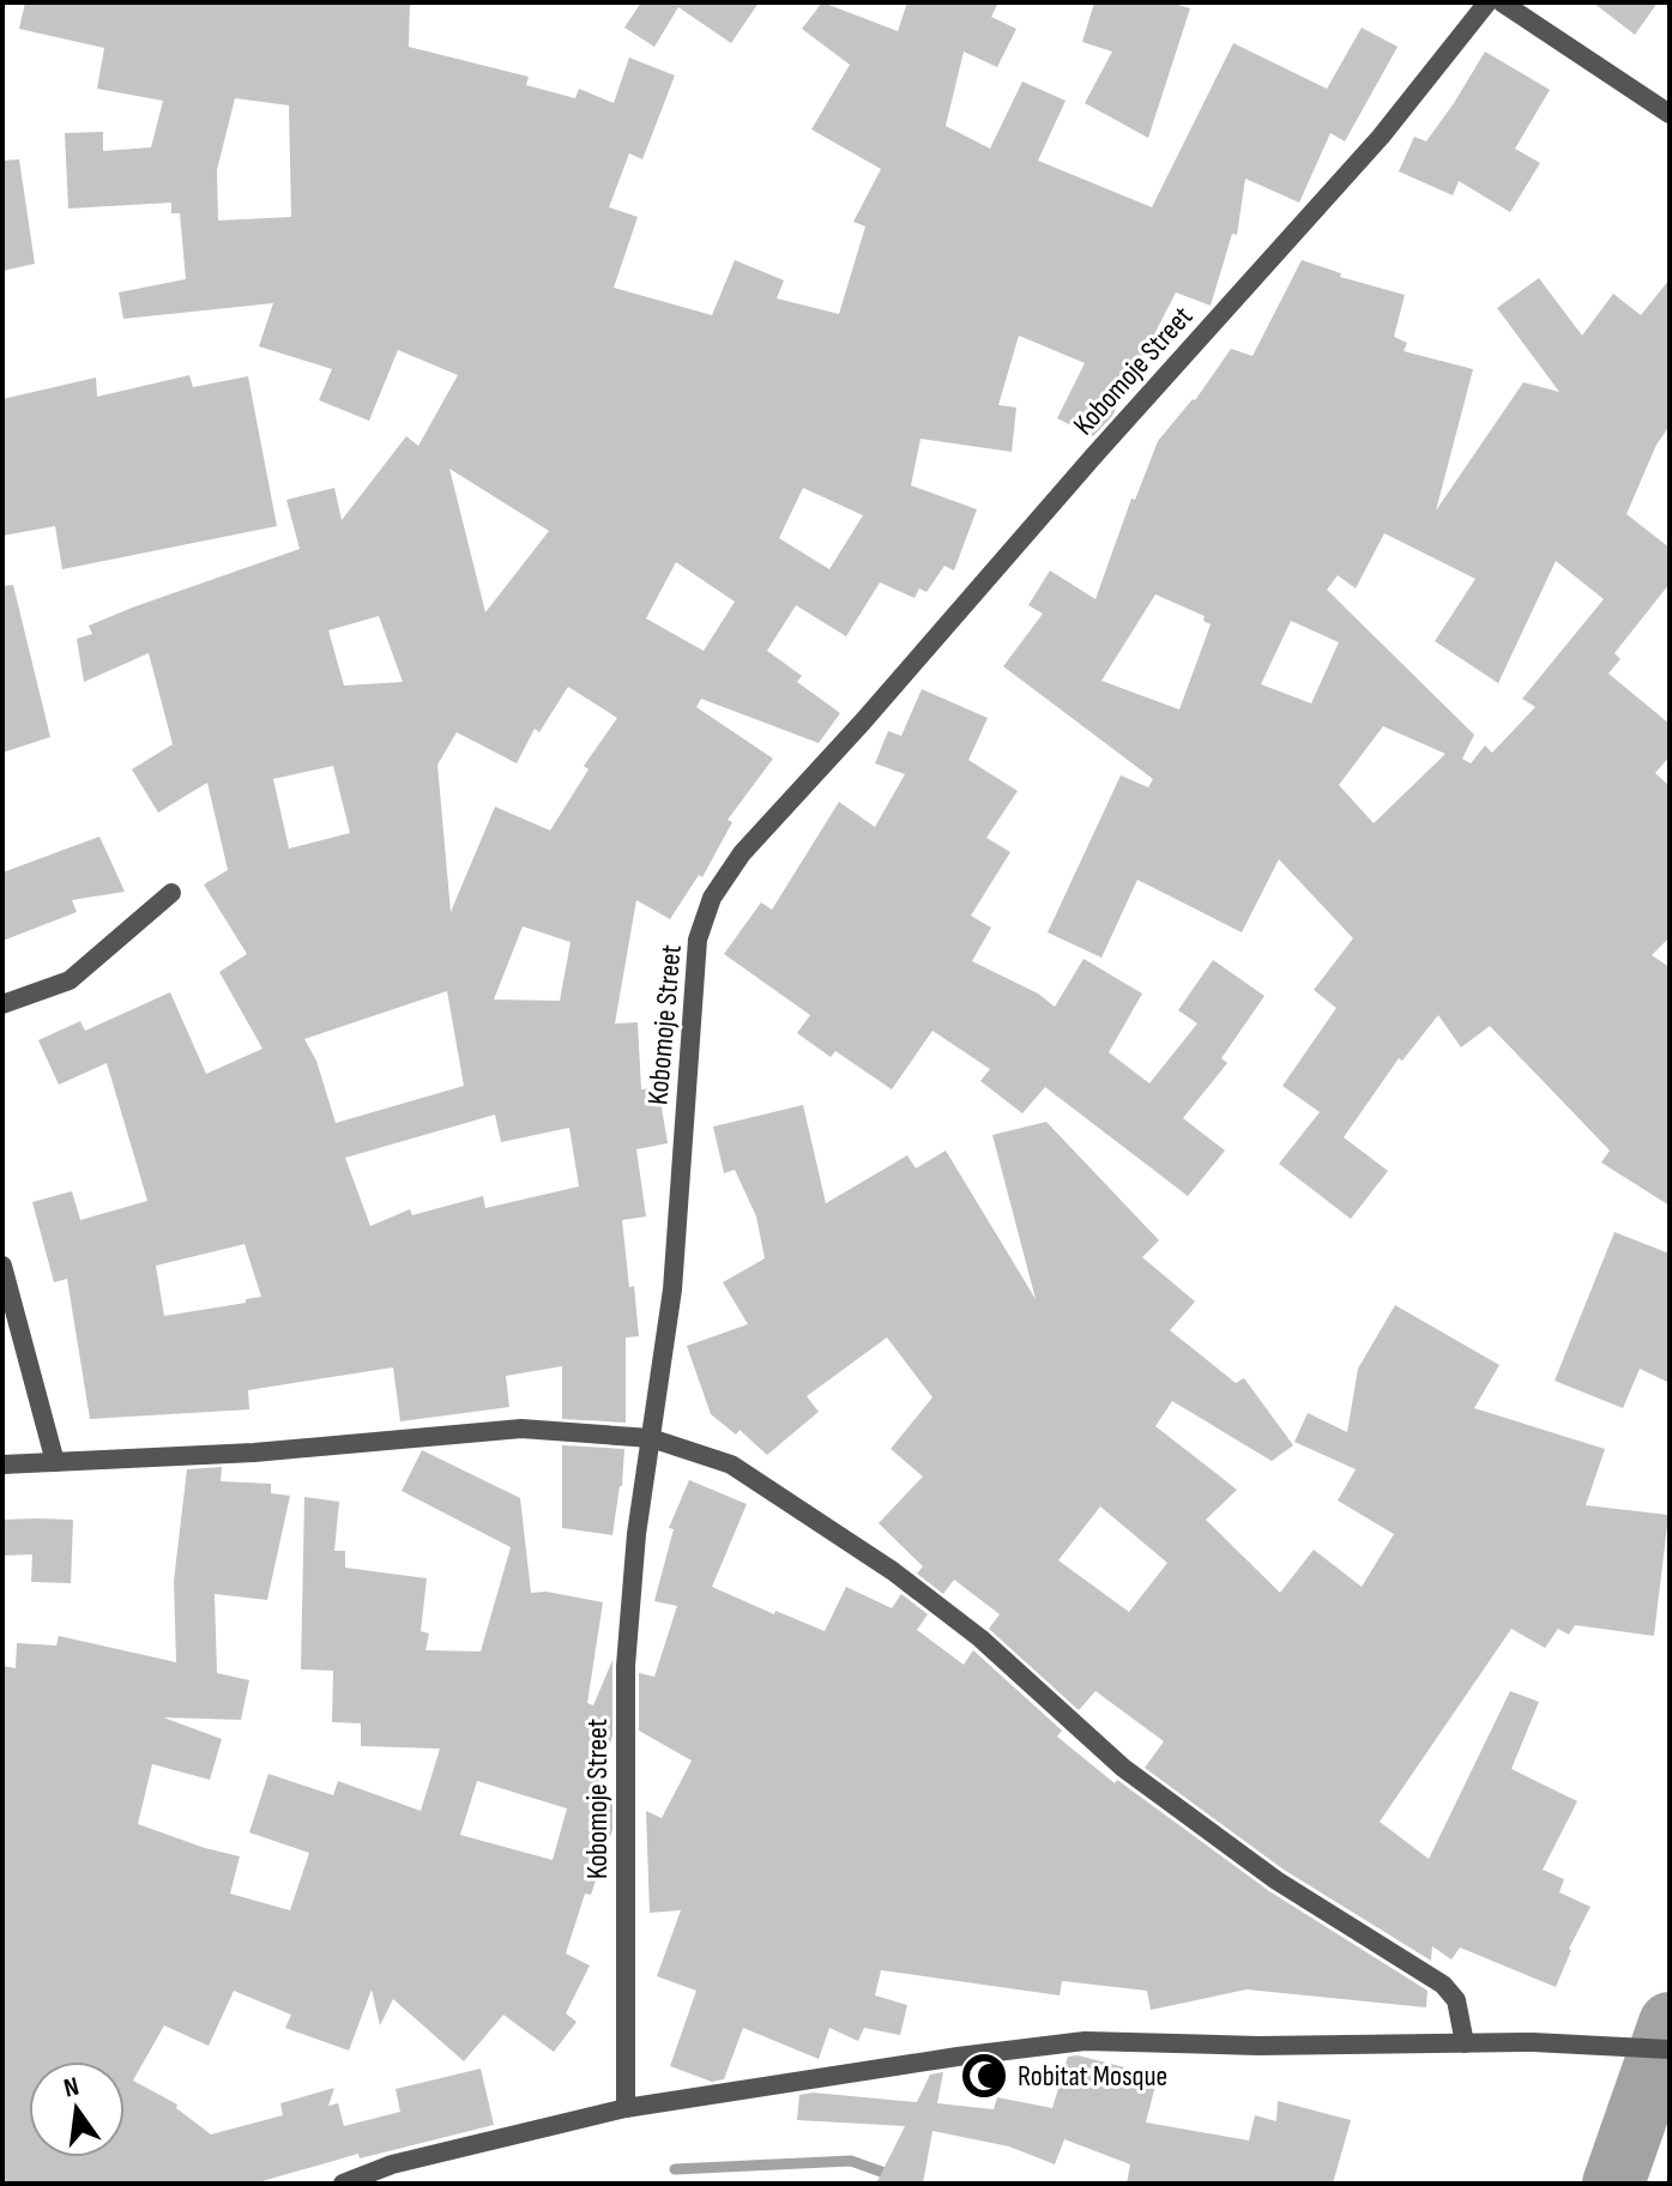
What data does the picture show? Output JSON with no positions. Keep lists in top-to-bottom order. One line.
{"streets":{"street":["Kobomoje Street"]},"places":{"mosque":["Robitat Mosque"]},"north":"top"}
